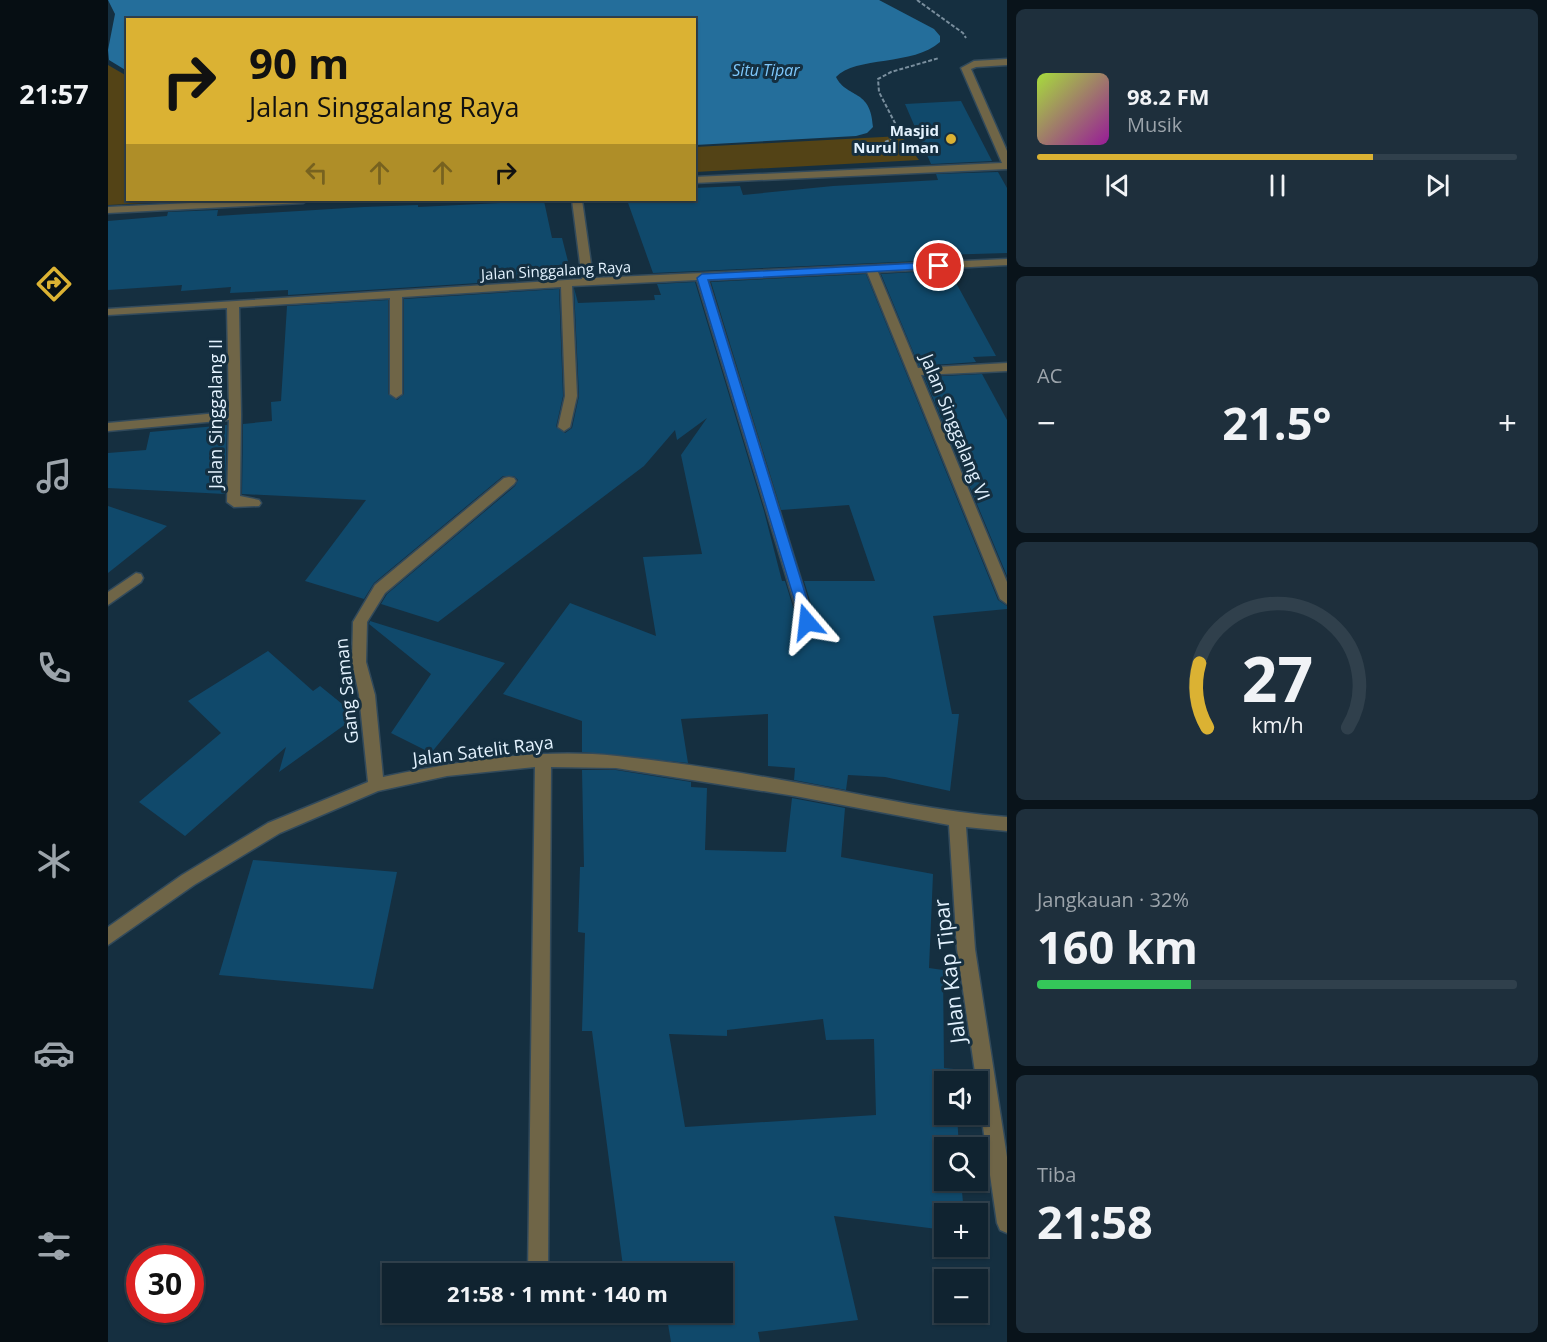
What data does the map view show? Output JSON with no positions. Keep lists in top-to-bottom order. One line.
{"streets":{"street":["Jalan Singgalang Raya","Jalan Singgalang II","Jalan Singgalang VI","Gang Saman","Jalan Satelit Raya","Jalan Kap Tipar"]},"crossings":[["Jalan Singgalang Raya","Jalan Singgalang II"],["Jalan Singgalang Raya","Jalan Singgalang VI"],["Gang Saman","Jalan Satelit Raya"],["Jalan Satelit Raya","Jalan Kap Tipar"]],"water":["Situ Tipar"],"places":["Masjid Nurul Iman"],"page":{"tabs":"21:57","turn":["90 m","Jalan Singgalang Raya"],"song":["98.2 FM","Musik"],"tile":["AC",["Jangkauan · 32%","160 km"],["Tiba","21:58"]],"heat":["−","21.5°","+"],"map_buttons":["+","−"],"limit":"30","trip":"21:58 · 1 mnt · 140 m","gauge":["27","km/h"]}}
